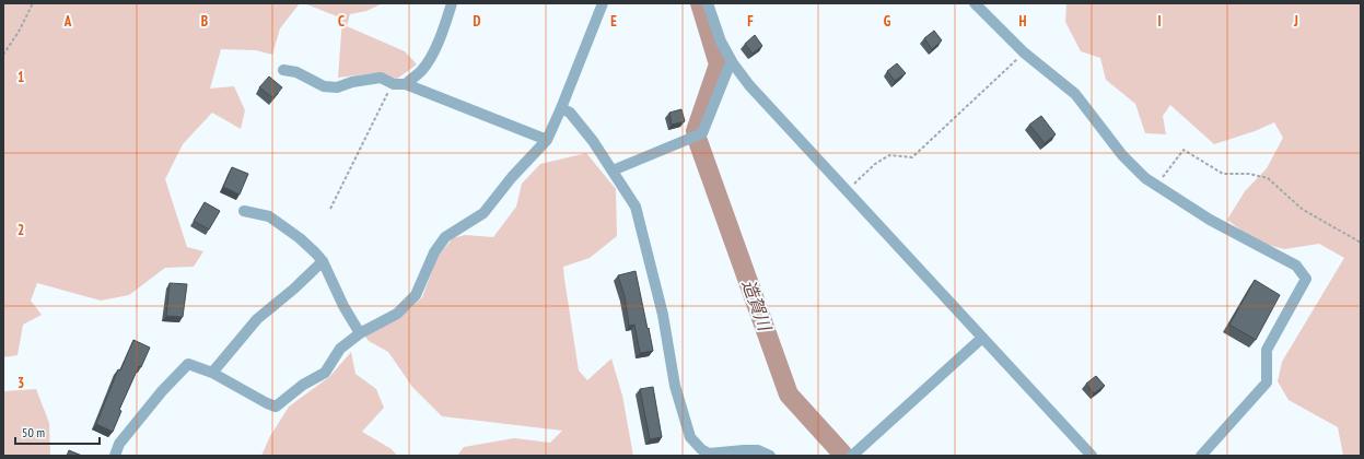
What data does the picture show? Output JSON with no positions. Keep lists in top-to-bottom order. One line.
{"water":["造賀川"],"scale_bar":"50 m","grid":{"columns":["A","B","C","D","E","F","G","H","I","J"],"rows":["1","2","3"]}}
